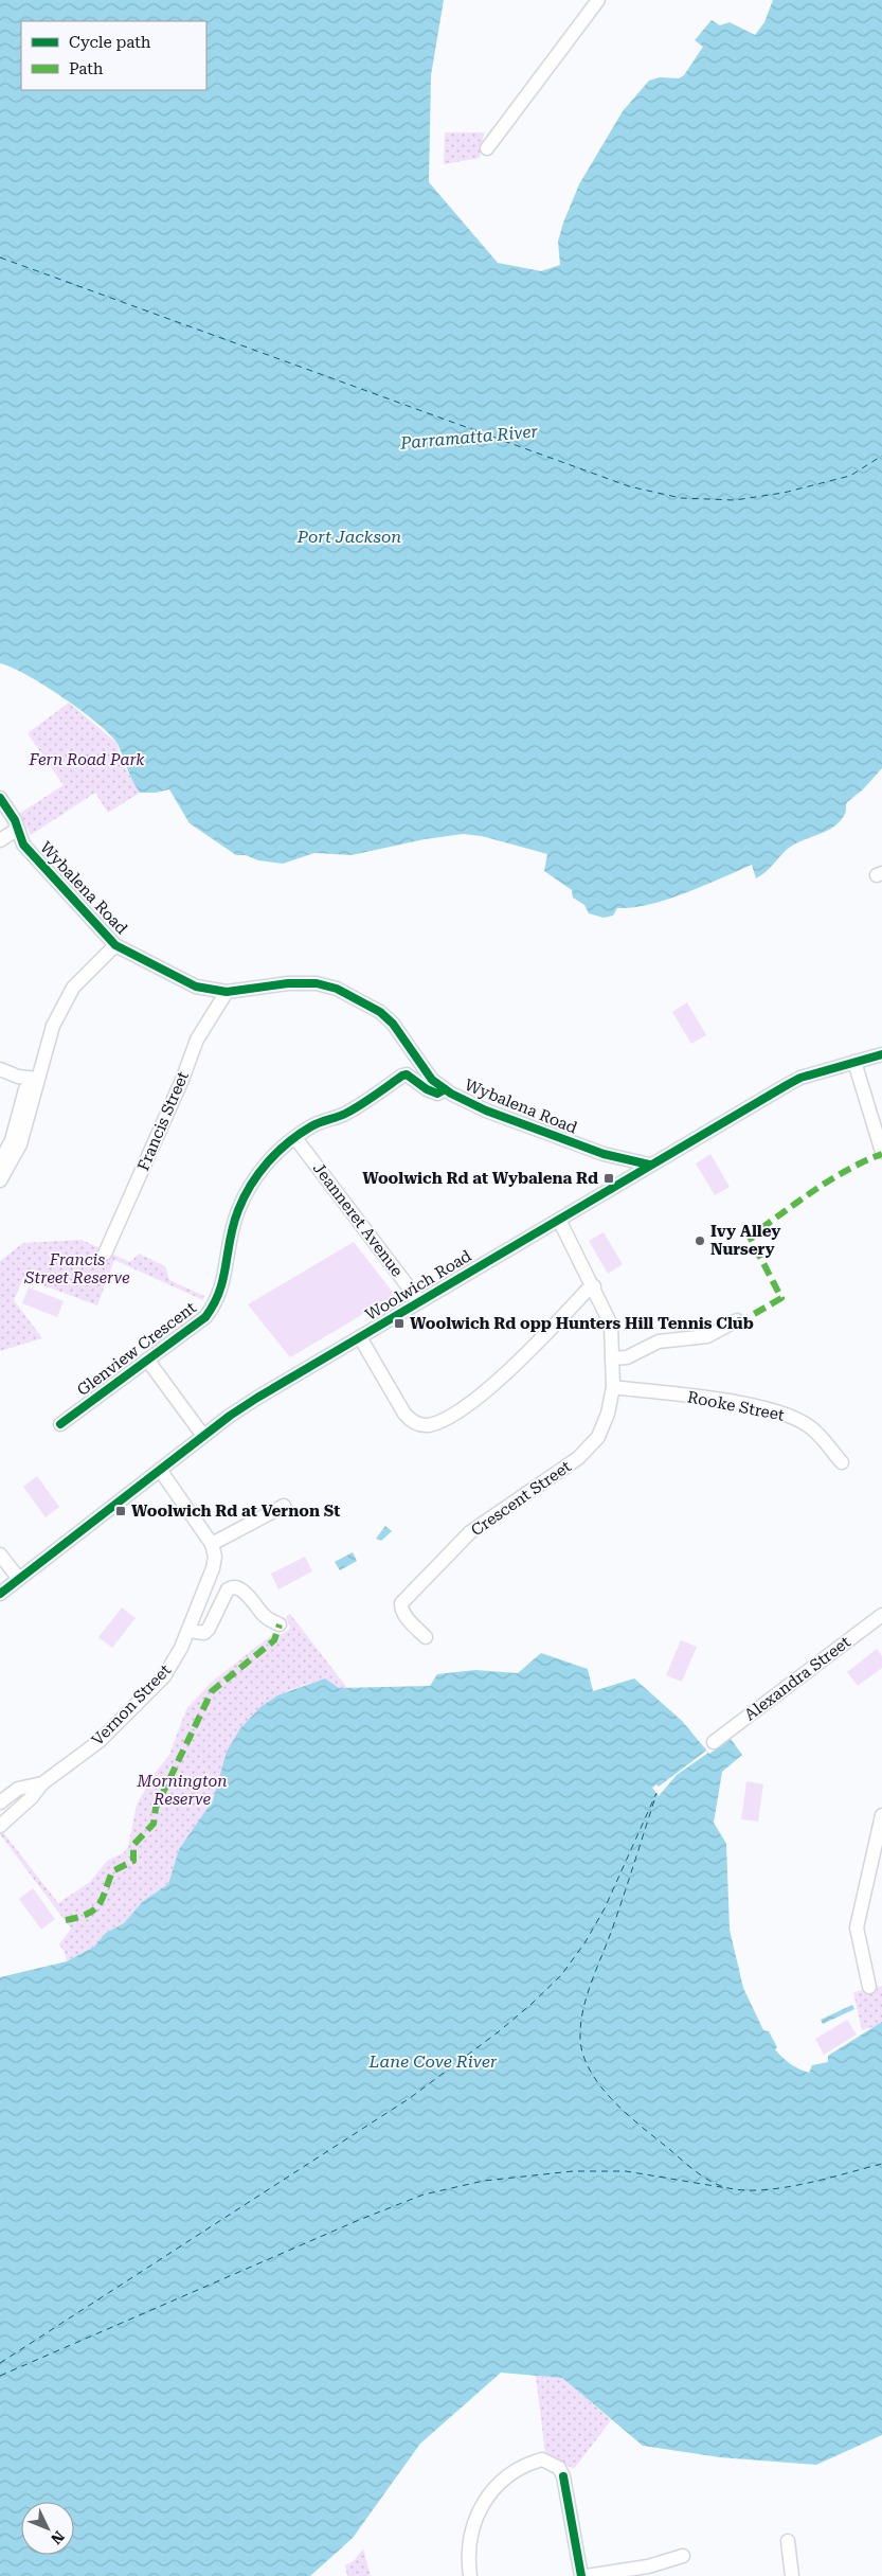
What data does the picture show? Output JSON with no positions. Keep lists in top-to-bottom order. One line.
{"streets":{"street":["Wybalena Road","Francis Street","Jeanneret Avenue","Woolwich Road","Glenview Crescent","Rooke Street","Crescent Street","Alexandra Street","Vernon Street"]},"crossings":[["Wybalena Road","Francis Street"],["Wybalena Road","Woolwich Road"],["Wybalena Road","Glenview Crescent"],["Jeanneret Avenue","Woolwich Road"],["Jeanneret Avenue","Glenview Crescent"],["Woolwich Road","Crescent Street"],["Rooke Street","Crescent Street"]],"water":["Parramatta River","Port Jackson","Lane Cove River"],"parks":["Fern Road Park","Francis Street Reserve","Mornington Reserve"],"places":{"transit":["Woolwich Rd at Wybalena Rd","Woolwich Rd opp Hunters Hill Tennis Club","Woolwich Rd at Vernon St"],"other":["Ivy Alley Nursery"]},"legend":["Cycle path","Path"],"north":"bottom right"}
